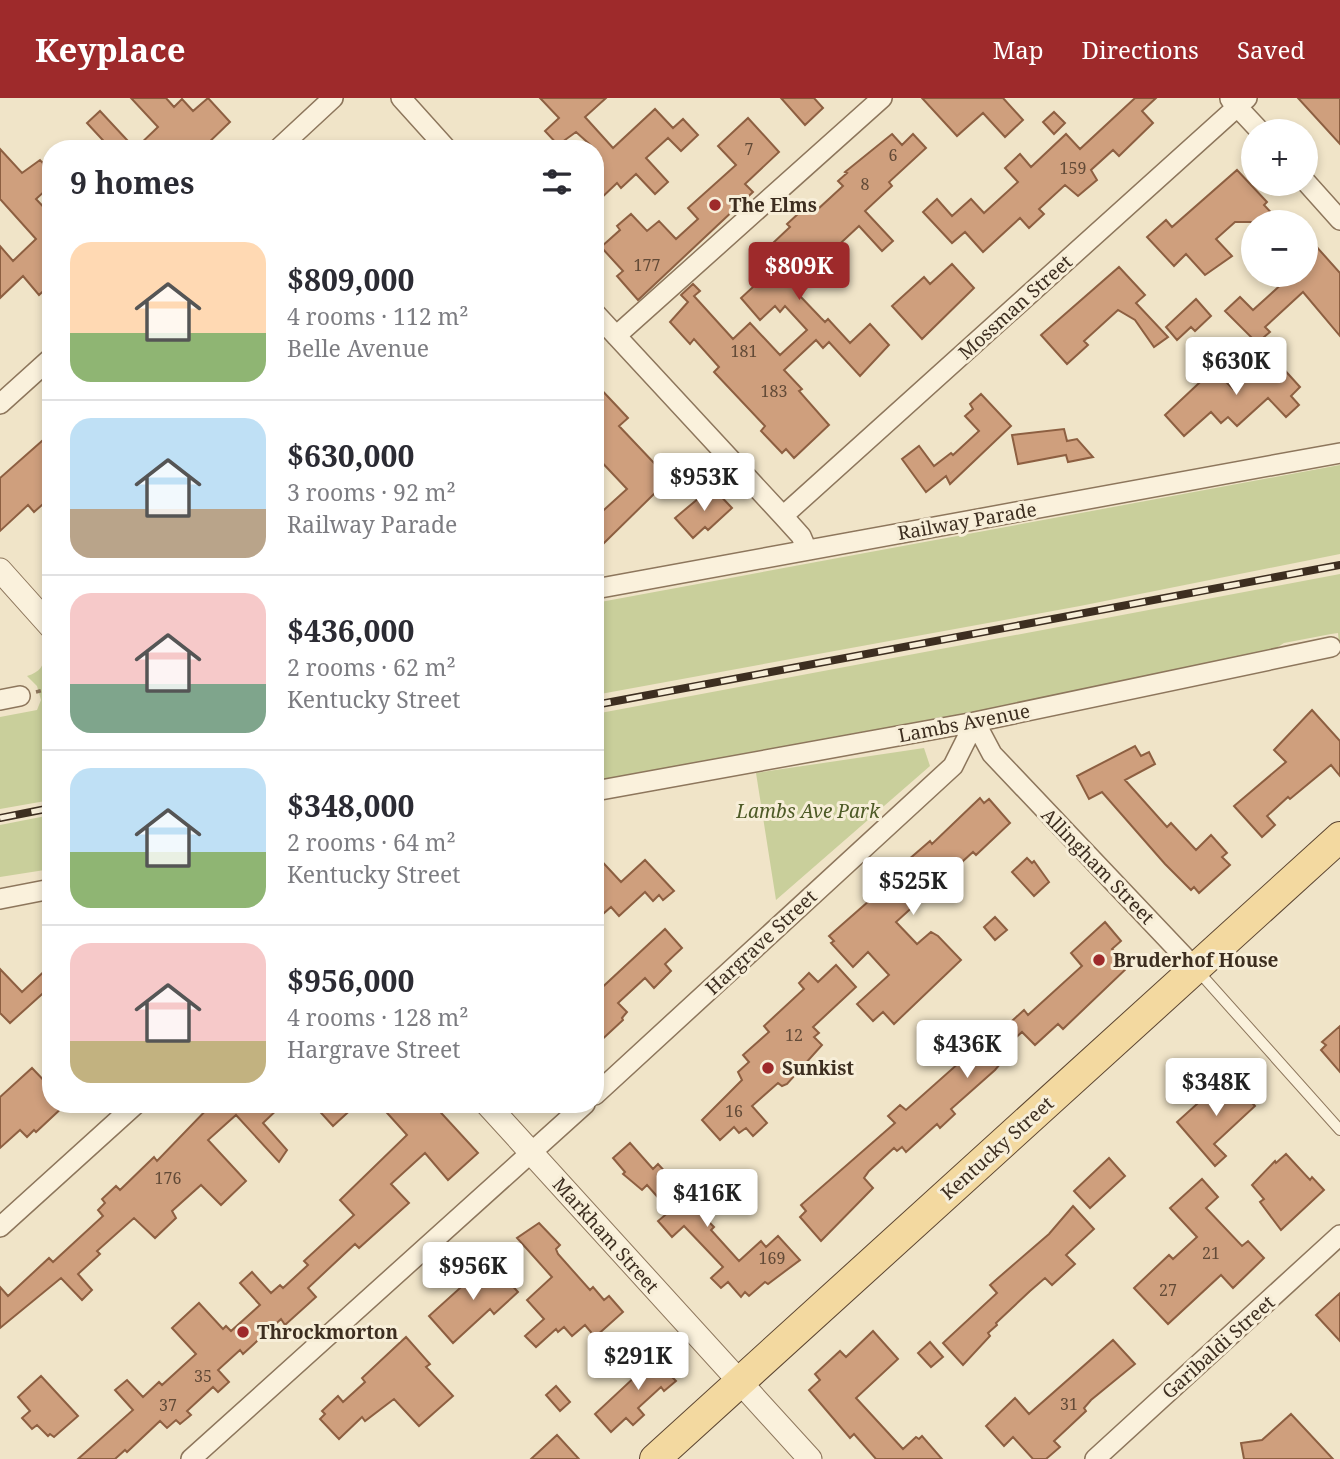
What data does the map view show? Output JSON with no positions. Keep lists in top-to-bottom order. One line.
{"streets":{"main road":["Kentucky Street"],"street":["Mossman Street","Railway Parade","Lambs Avenue","Allingham Street","Hargrave Street","Markham Street","Garibaldi Street"]},"crossings":[["Lambs Avenue","Allingham Street"],["Lambs Avenue","Hargrave Street"],["Allingham Street","Hargrave Street"],["Allingham Street","Kentucky Street"],["Kentucky Street","Markham Street"]],"parks":["Lambs Ave Park"],"places":["The Elms","Bruderhof House","Sunkist","Throckmorton"],"house_numbers":["7","6","159","8","177","181","183","12","16","176","21","169","27","35","31","37"],"page":{"header":"Keyplace","nav":["Map","Directions","Saved"],"map_buttons":["+","−"],"heading":"9 homes","list":[{"name":"$809,000","note":"4 rooms · 112 m² · Belle Avenue"},{"name":"$630,000","note":"3 rooms · 92 m² · Railway Parade"},{"name":"$436,000","note":"2 rooms · 62 m² · Kentucky Street"},{"name":"$348,000","note":"2 rooms · 64 m² · Kentucky Street"},{"name":"$956,000","note":"4 rooms · 128 m² · Hargrave Street"}],"price":["$809K","$630K","$953K","$525K","$436K","$348K","$416K","$956K","$291K"]}}
